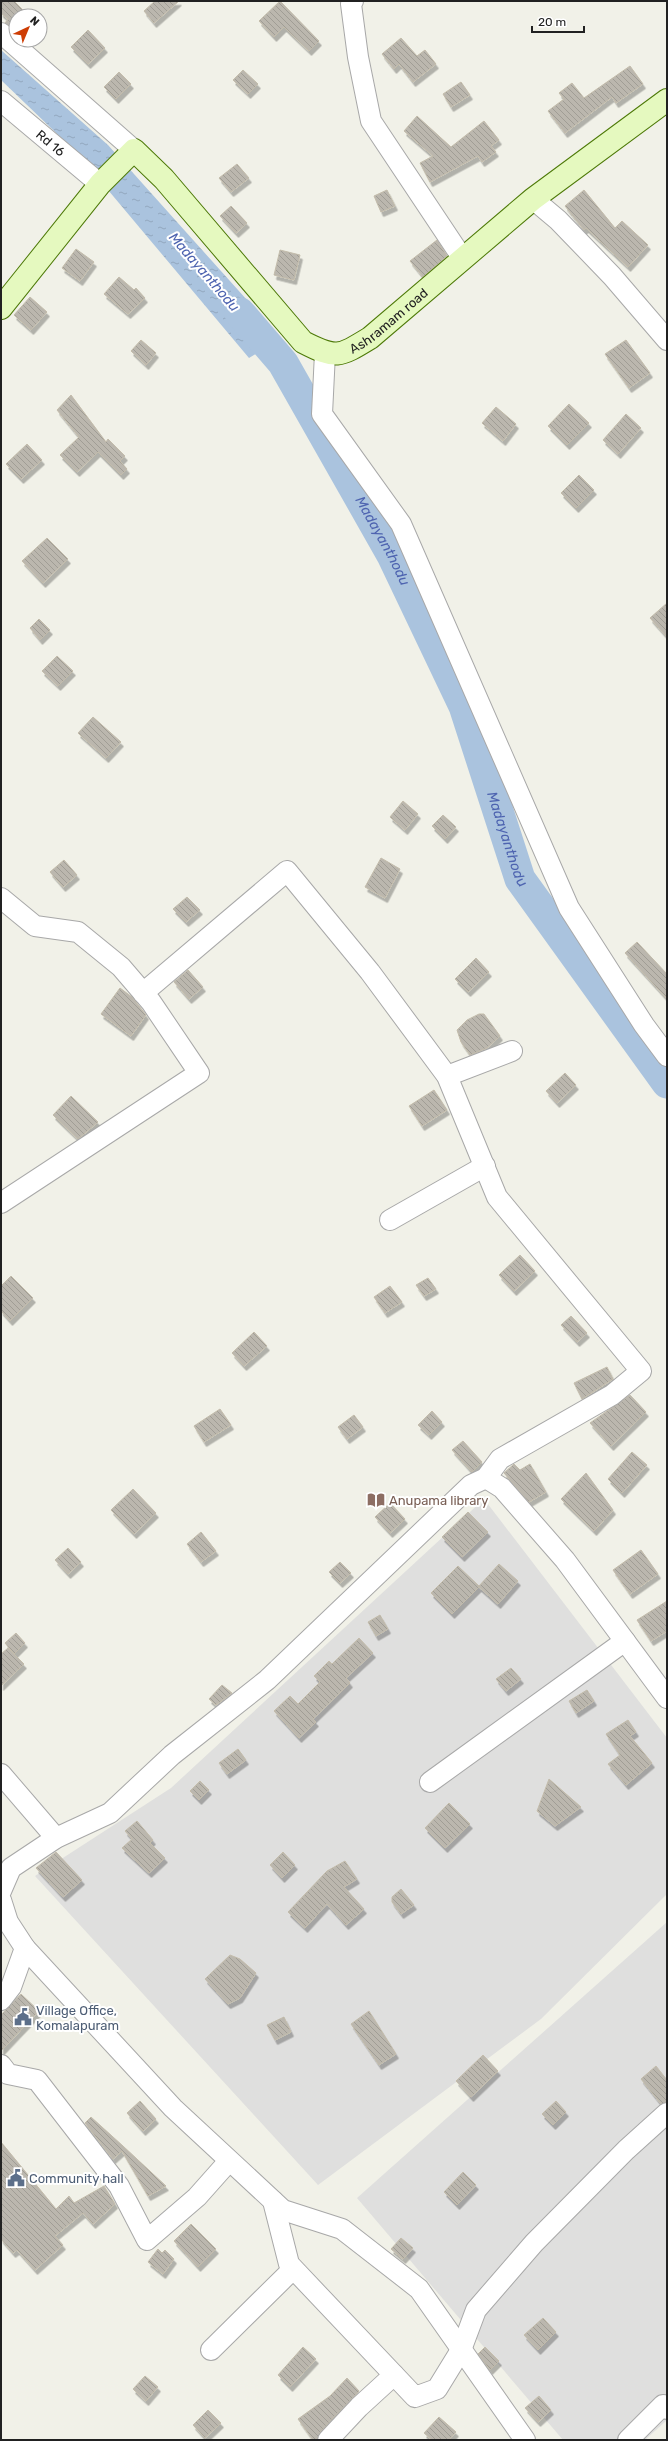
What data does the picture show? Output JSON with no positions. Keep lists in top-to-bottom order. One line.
{"streets":{"main road":["Ashramam road"],"street":["Rd 16"]},"water":["Madayanthodu"],"places":{"library":["Anupama library"],"public building":["Village Office, Komalapuram","Community hall"]},"scale_bar":"20 m","north":"top right"}
